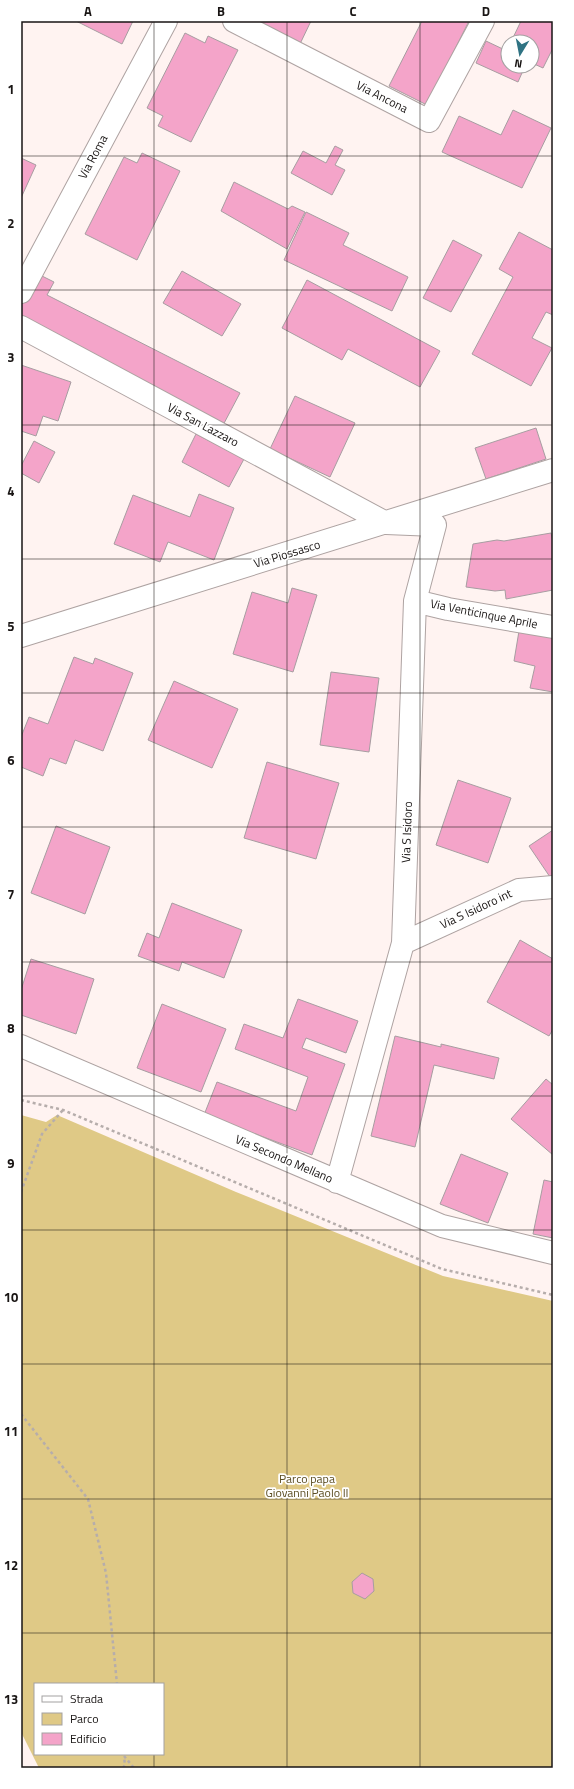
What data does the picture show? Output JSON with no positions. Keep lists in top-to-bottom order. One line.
{"streets":{"street":["Via Ancona","Via Roma","Via San Lazzaro","Via Piossasco","Via Venticinque Aprile","Via S Isidoro","Via S Isidoro int","Via Secondo Mellano"]},"crossings":[["Via San Lazzaro","Via Piossasco"],["Via San Lazzaro","Via S Isidoro"],["Via Piossasco","Via S Isidoro"],["Via Venticinque Aprile","Via S Isidoro"],["Via S Isidoro","Via S Isidoro int"],["Via S Isidoro","Via Secondo Mellano"]],"parks":["Parco papa Giovanni Paolo II"],"legend":["Strada","Parco","Edificio"],"north":"bottom","grid":{"columns":["A","B","C","D"],"rows":["1","2","3","4","5","6","7","8","9","10","11","12","13"]}}
